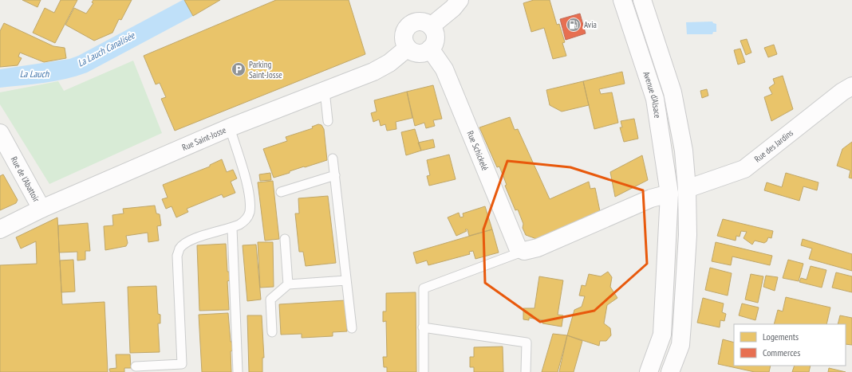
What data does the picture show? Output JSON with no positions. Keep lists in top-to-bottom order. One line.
{"streets":{"street":["Avenue d'Alsace","Rue Saint-Josse","Rue des Jardins","Rue Schickelé","Rue de l'Abattoir"]},"crossings":[["Rue Saint-Josse","Rue Schickelé"],["Rue Saint-Josse","Rue de l'Abattoir"]],"water":["La Lauch Canalisée","La Lauch"],"places":{"fuel station":["Avia"],"parking":["Parking Saint-Josse"]},"legend":["Logements","Commerces"]}
